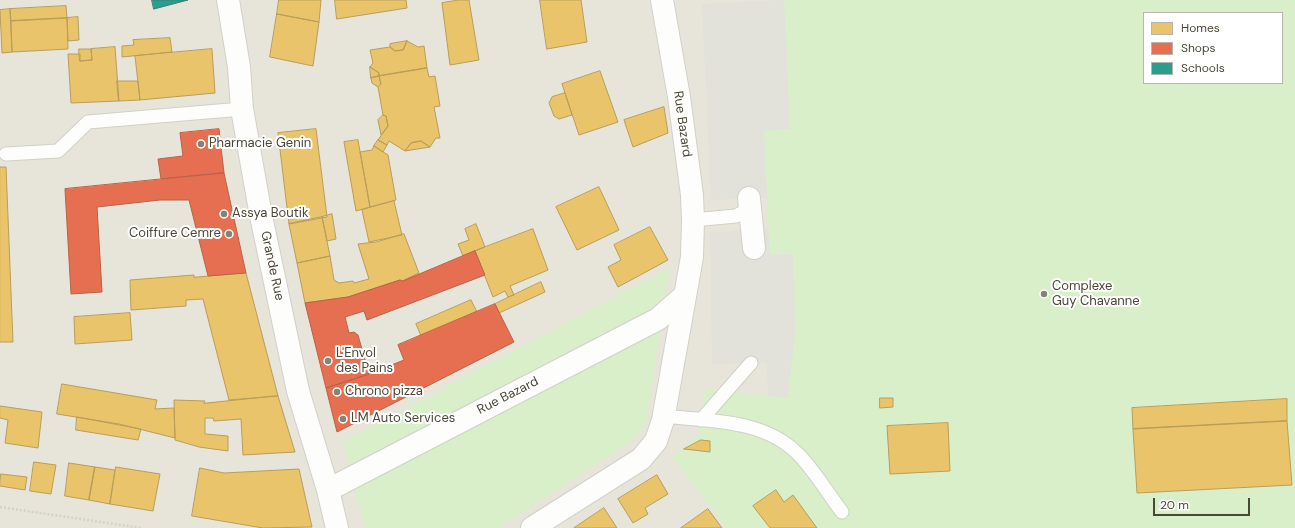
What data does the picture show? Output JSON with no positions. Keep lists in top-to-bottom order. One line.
{"streets":{"street":["Rue Bazard","Grande Rue"]},"crossings":[["Rue Bazard","Grande Rue"]],"places":["Pharmacie Genin","Assya Boutik","Coiffure Cemre","Complexe Guy Chavanne","L'Envol des Pains","Chrono pizza","LM Auto Services"],"legend":["Homes","Shops","Schools"],"scale_bar":"20 m"}
